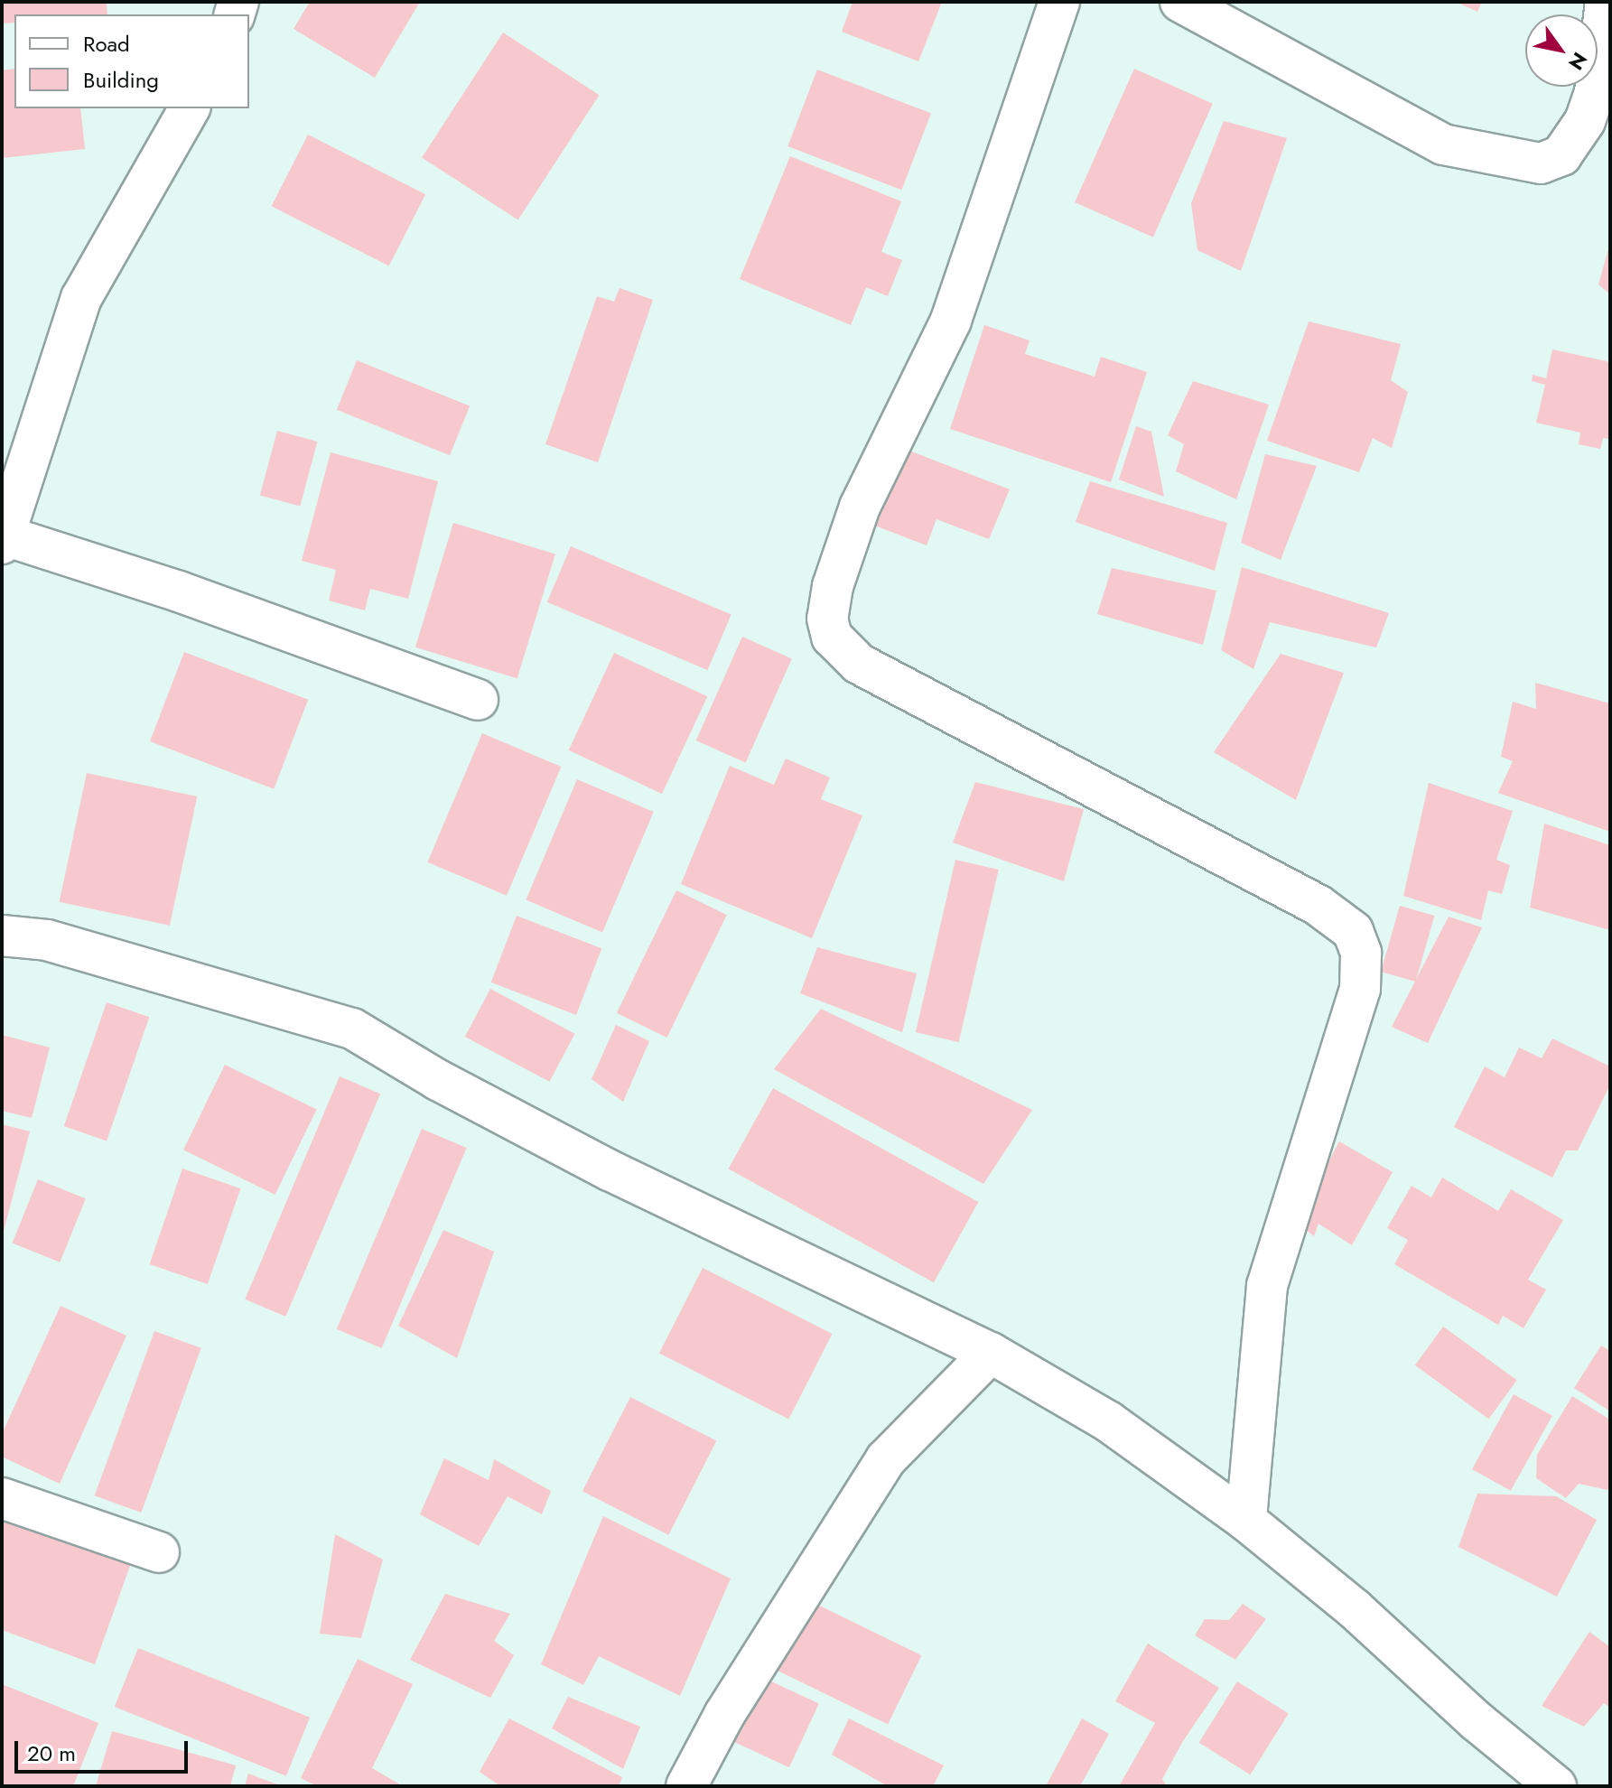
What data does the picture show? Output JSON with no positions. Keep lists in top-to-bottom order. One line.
{"legend":["Road","Building"],"scale_bar":"20 m","north":"bottom right"}
